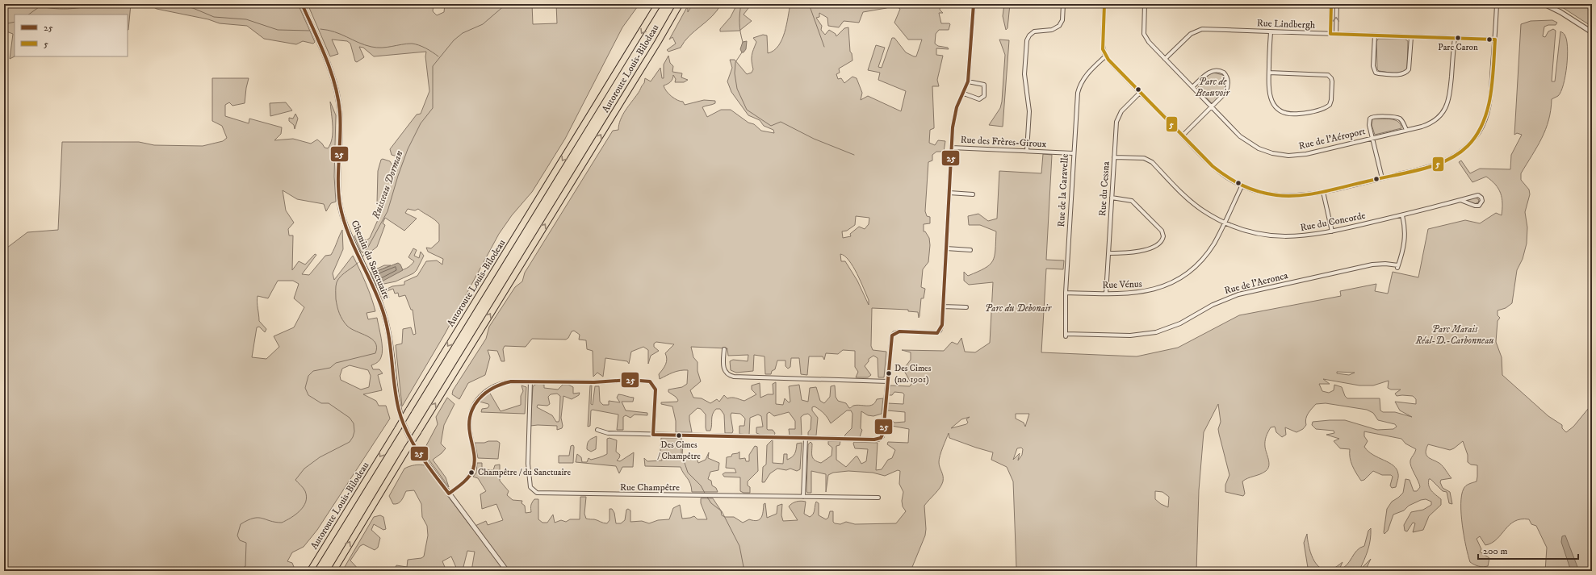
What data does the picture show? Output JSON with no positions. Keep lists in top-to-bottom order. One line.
{"streets":{"highway":["Autoroute Louis-Bilodeau"],"street":["Rue Lindbergh","Rue de l'Aéroport","Rue des Frères-Giroux","Rue du Cessna","Rue de la Caravelle","Rue du Concorde","Chemin du Sanctuaire","Rue de l'Aeronca","Rue Vénus","Rue Champêtre"]},"crossings":[["Rue Lindbergh","Rue de l'Aéroport"],["Rue des Frères-Giroux","Rue de la Caravelle"],["Rue du Cessna","Rue du Concorde"],["Rue du Cessna","Rue Vénus"],["Rue de la Caravelle","Rue de l'Aeronca"],["Rue de la Caravelle","Rue Vénus"],["Rue du Concorde","Rue de l'Aeronca"],["Rue du Concorde","Rue Vénus"]],"water":["Ruisseau Dorman"],"parks":["Parc de Beauvoir","Parc du Debonair","Parc Marais Réal-D.-Carbonneau"],"places":["Parc Caron","Des Cimes (no. 1901)","Des Cimes / Champêtre","Champêtre / du Sanctuaire"],"lines":["transit line 25","transit line 5"],"legend":["25","5"],"scale_bar":"200 m"}
